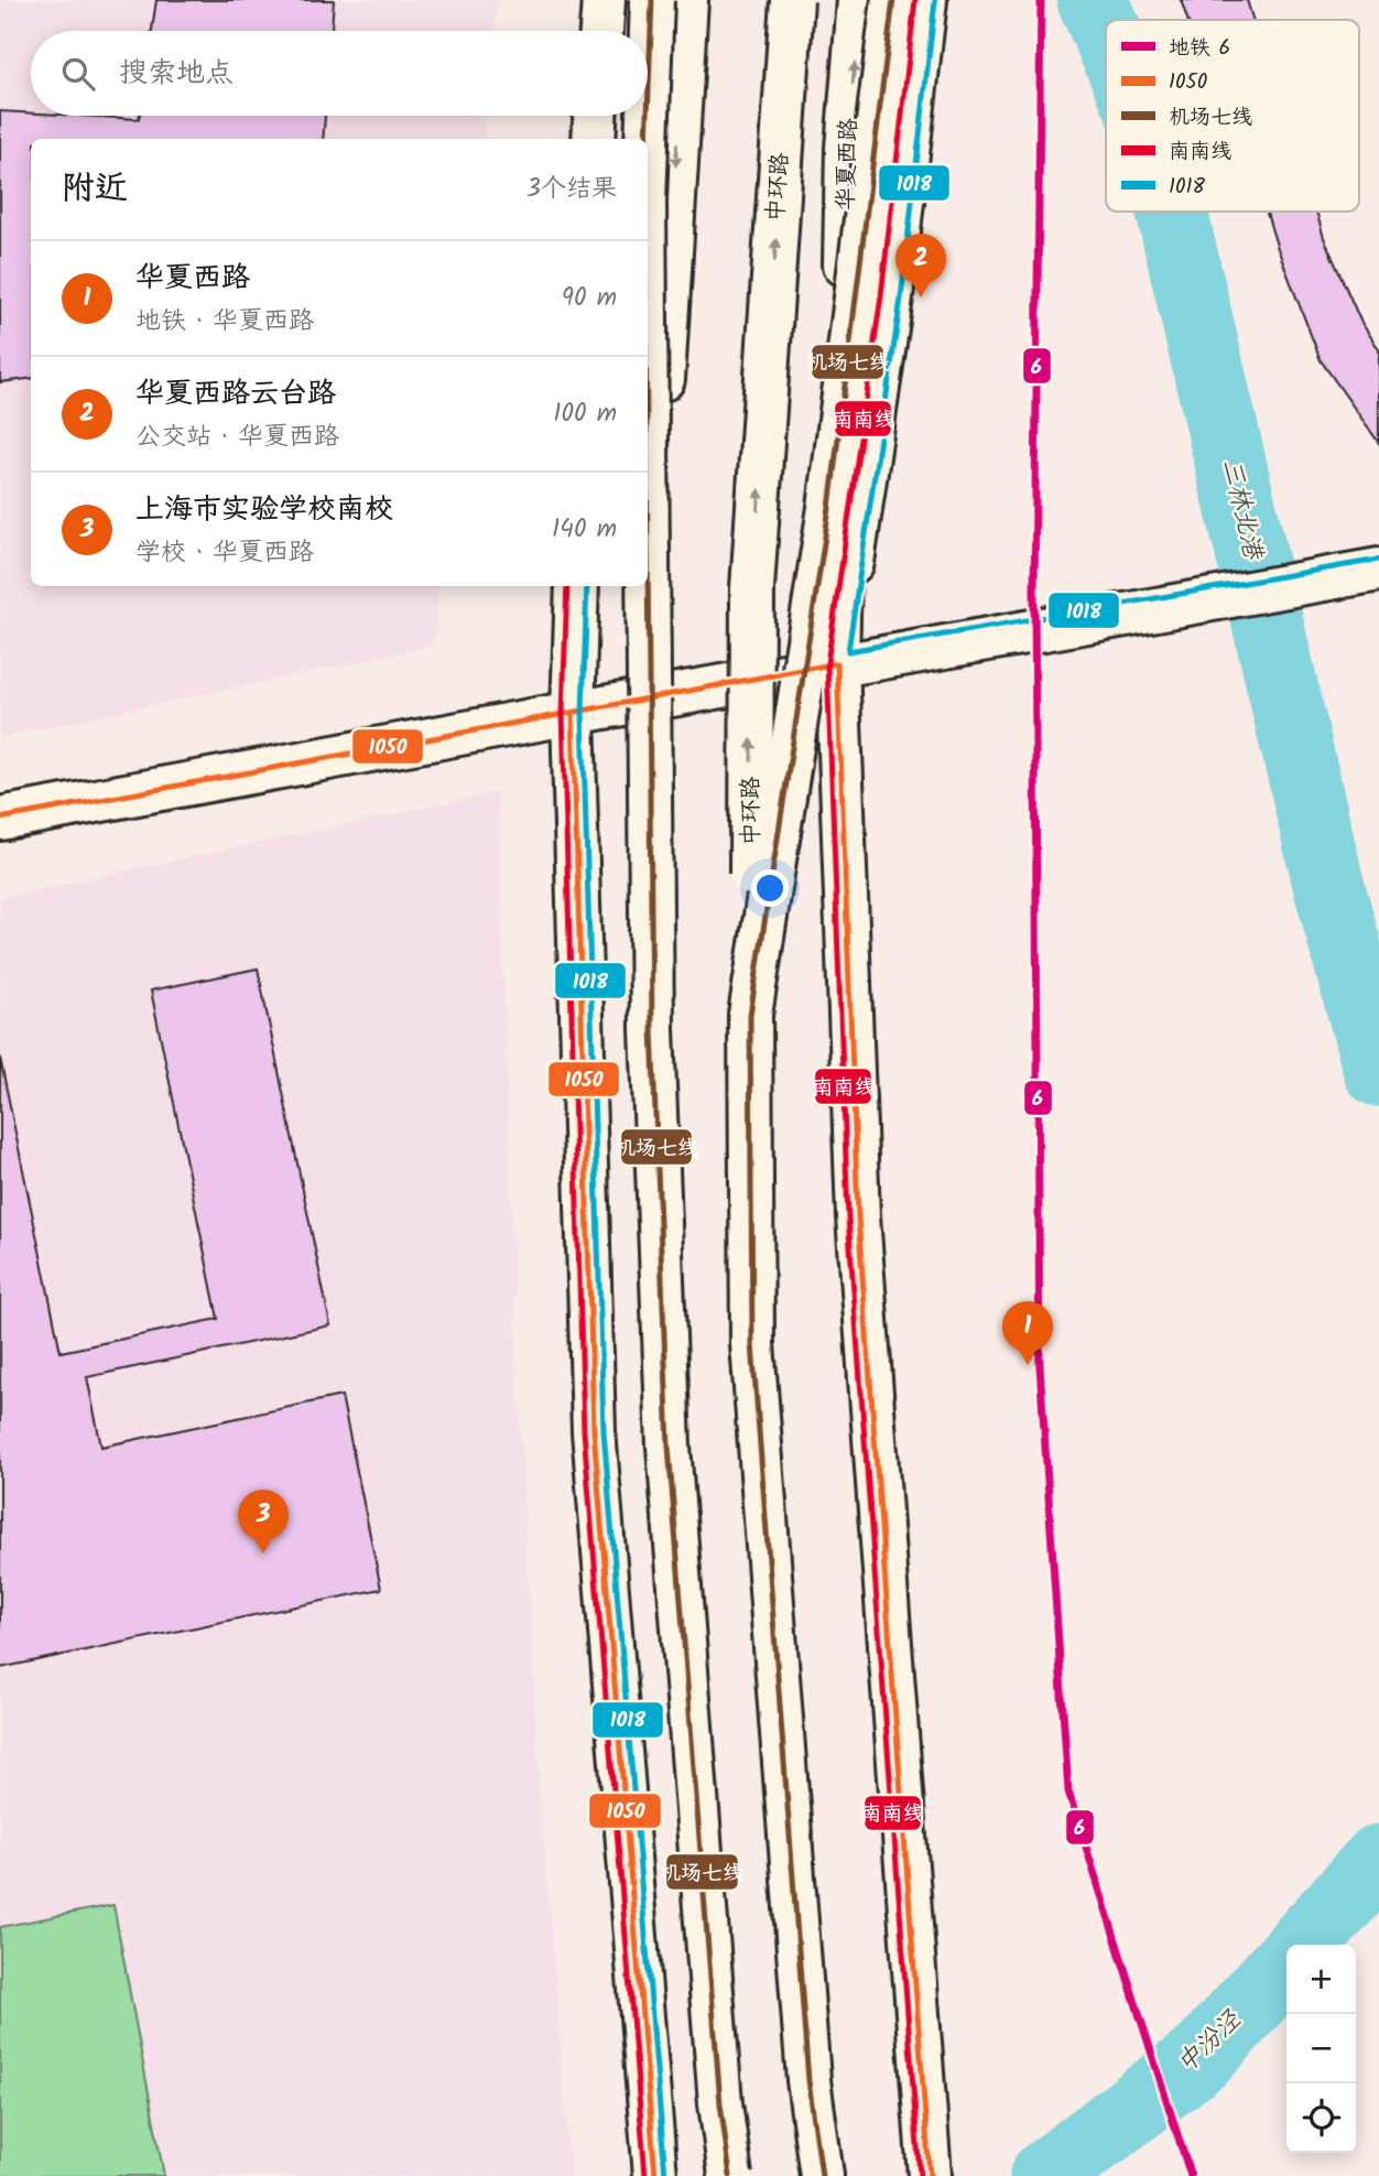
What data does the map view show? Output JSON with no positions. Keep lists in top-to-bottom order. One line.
{"streets":{"main road":["华夏西路","中环路"]},"water":["三林北港","中汾泾"],"lines":["metro line 6","transit line 机场七线","transit line 南南线","transit line 1018","transit line 1050"],"legend":["地铁 6","1050","机场七线","南南线","1018"],"page":{"search":"搜索地点","heading":["附近","3个结果"],"pins":["2","1","3"],"list":[{"mark":"1","name":"华夏西路","note":"地铁 · 华夏西路","value":"90 m"},{"mark":"2","name":"华夏西路云台路","note":"公交站 · 华夏西路","value":"100 m"},{"mark":"3","name":"上海市实验学校南校","note":"学校 · 华夏西路","value":"140 m"}],"map_buttons":["+","−"]}}
